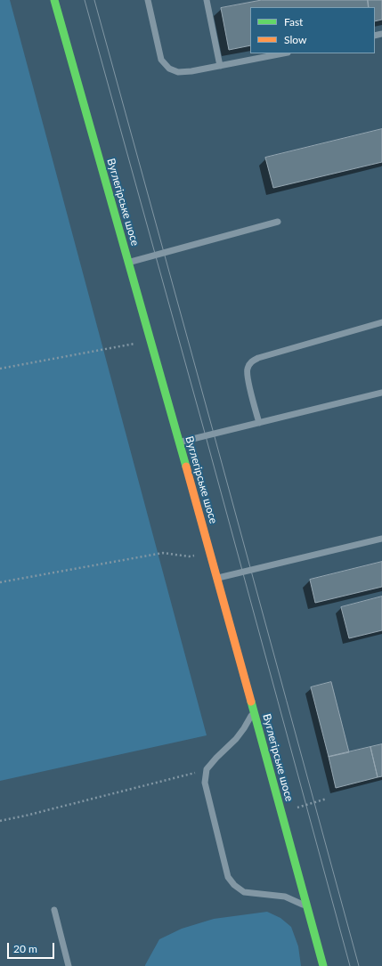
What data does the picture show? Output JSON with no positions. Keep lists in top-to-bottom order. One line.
{"streets":{"street":["Вуглегірське шосе"]},"legend":["Fast","Slow"],"scale_bar":"20 m"}
